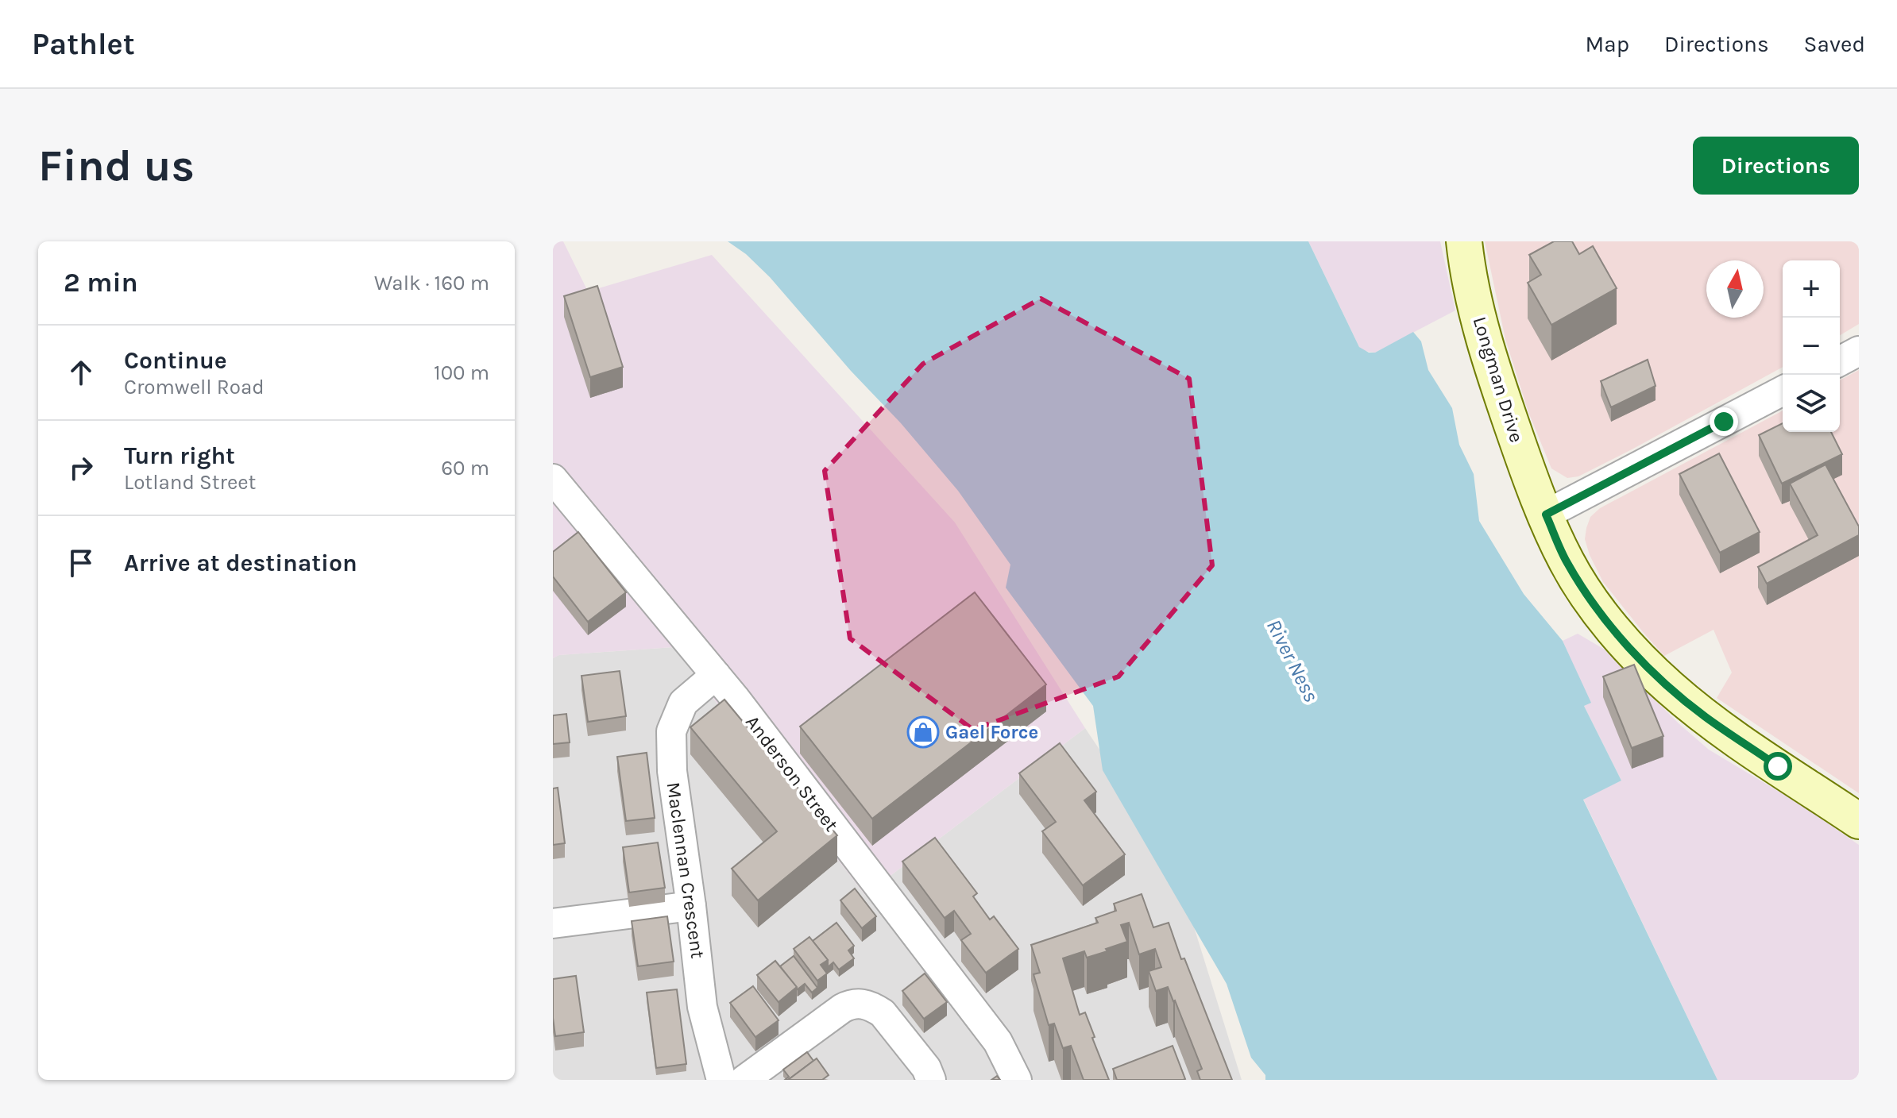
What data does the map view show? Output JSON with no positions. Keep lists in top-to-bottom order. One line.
{"streets":{"street":["Longman Drive","Anderson Street","Maclennan Crescent"]},"crossings":[["Anderson Street","Maclennan Crescent"]],"water":["River Ness"],"places":{"shop":["Gael Force"]},"north":"top","page":{"header":"Pathlet","nav":["Map","Directions","Saved"],"buttons":"Directions","title":"Find us","heading":["2 min","Walk · 160 m"],"map_buttons":["+","−"],"list":[["Continue","Cromwell Road","100 m"],["Turn right","Lotland Street","60 m"],"Arrive at destination"]}}
